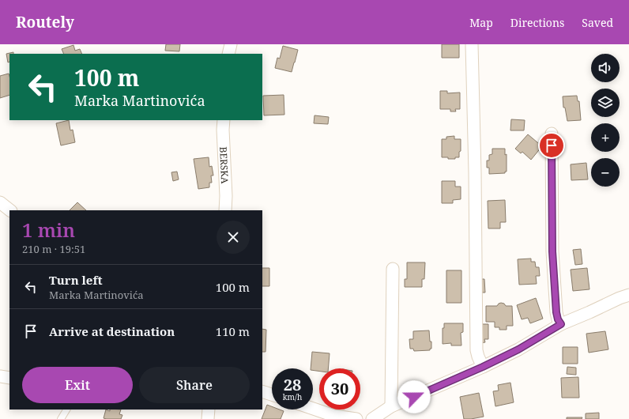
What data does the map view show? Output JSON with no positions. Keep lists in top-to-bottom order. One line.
{"streets":{"street":["BERSKA"]},"page":{"header":"Routely","nav":["Map","Directions","Saved"],"map_buttons":["+","−"],"turn":["100 m","Marka Martinovića"],"heading":["1 min","210 m · 19:51"],"list":[{"name":"Turn left","note":"Marka Martinovića","value":"100 m"},{"name":"Arrive at destination","value":"110 m"}],"buttons":["Exit","Share"],"speed":"28 km/h","limit":"30"}}
